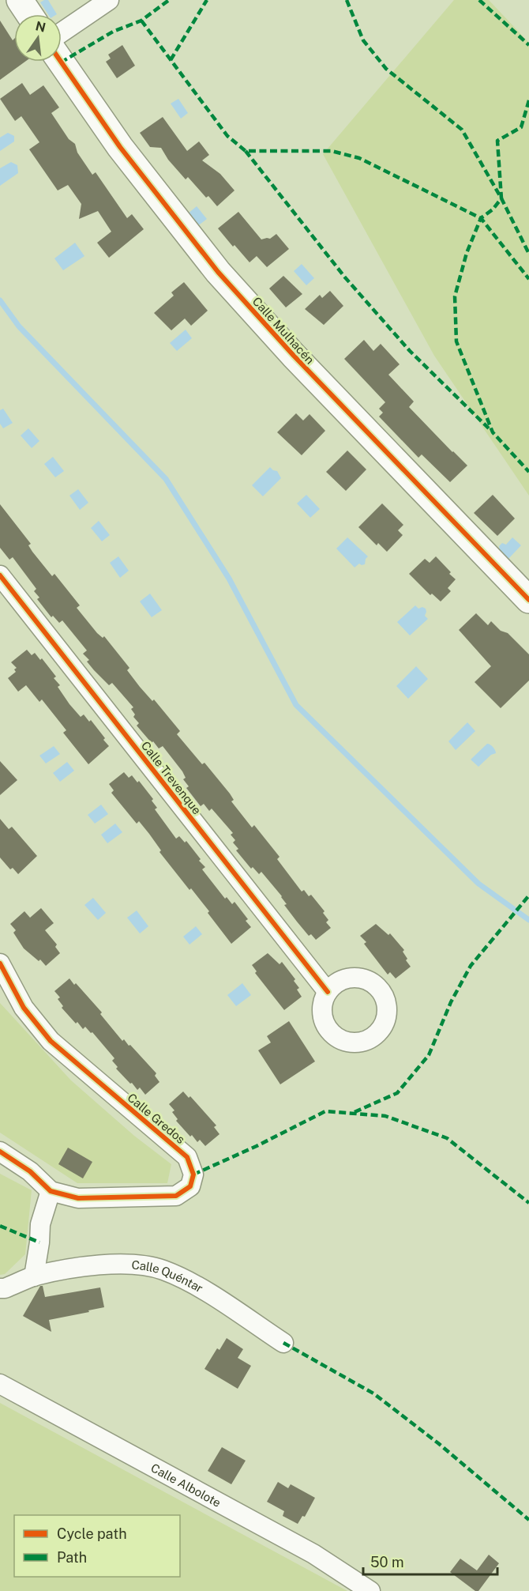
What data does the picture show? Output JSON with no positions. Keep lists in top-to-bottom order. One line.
{"streets":{"street":["Calle Mulhacén","Calle Trevenque","Calle Gredos","Calle Quéntar","Calle Albolote"]},"legend":["Cycle path","Path"],"scale_bar":"50 m","north":"top"}
